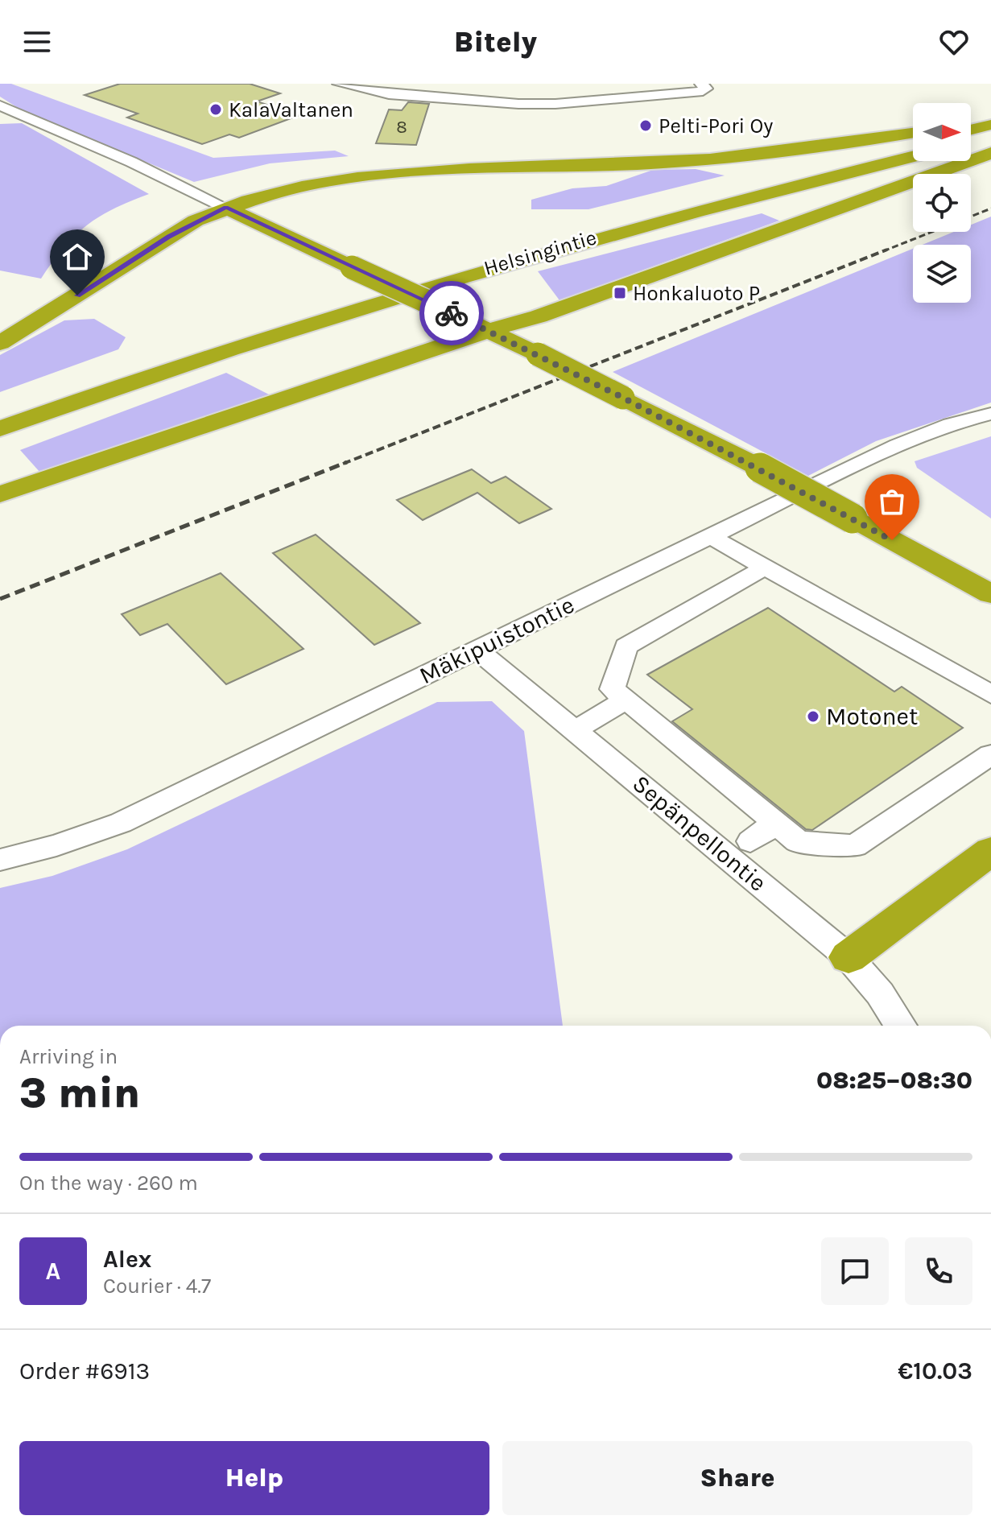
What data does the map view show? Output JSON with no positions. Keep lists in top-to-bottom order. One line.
{"streets":{"highway":["Helsingintie"],"street":["Mäkipuistontie","Sepänpellontie"]},"crossings":[["Mäkipuistontie","Sepänpellontie"]],"places":{"other":["KalaValtanen","Pelti-Pori Oy","Motonet"],"transit":["Honkaluoto P"]},"house_numbers":["8"],"north":"right","page":{"header":"Bitely","heading":["3 min","Arriving in","08:25–08:30"],"panel":["Alex","Courier · 4.7","Order #6913","€10.03"],"bar":"On the way · 260 m","round":"A","buttons":["Help","Share"]}}
